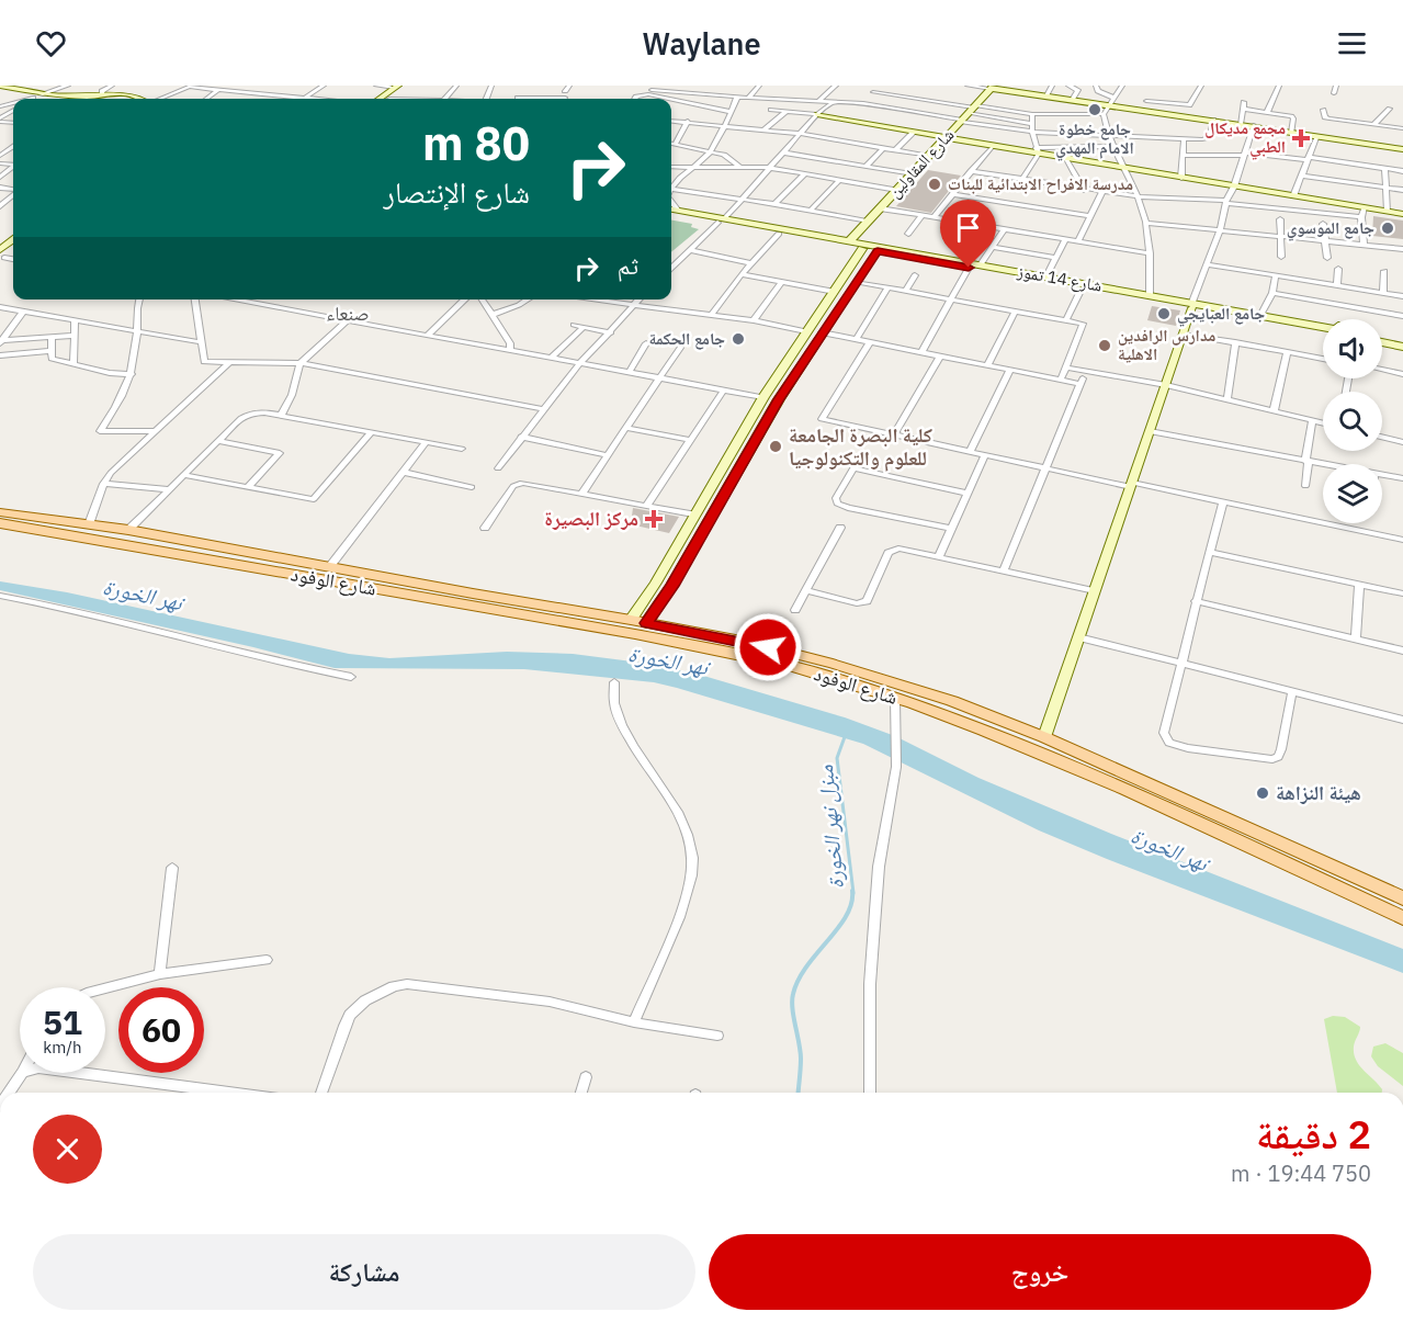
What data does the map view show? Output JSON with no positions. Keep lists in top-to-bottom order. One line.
{"streets":{"main road":["شارع الوفود"],"street":["شارع المقاولين","شارع 14 تموز"]},"crossings":[["شارع المقاولين","شارع 14 تموز"]],"districts":["صنعاء"],"water":["نهر الخورة","مبزل نهر الخورة"],"places":{"other":["جامع خطوة الامام المهدي","مدرسة اﻻفراح اﻻبتدائية للبنات","جامع الموسوي","جامع العبايجي","جامع الحكمة","مدارس الرافدين اﻻهلية","كلية البصرة الجامعة للعلوم والتكنولوجيا","هيئة النزاهة"],"health":["مجمع مديكال الطبي","مركز البصيرة"]},"page":{"header":"Waylane","turn":["80 m","شارع الإنتصار"],"then":"ثم","speed":"51 km/h","limit":"60","heading":["2 دقيقة","750 m · 19:44"],"buttons":["خروج","مشاركة"]}}
